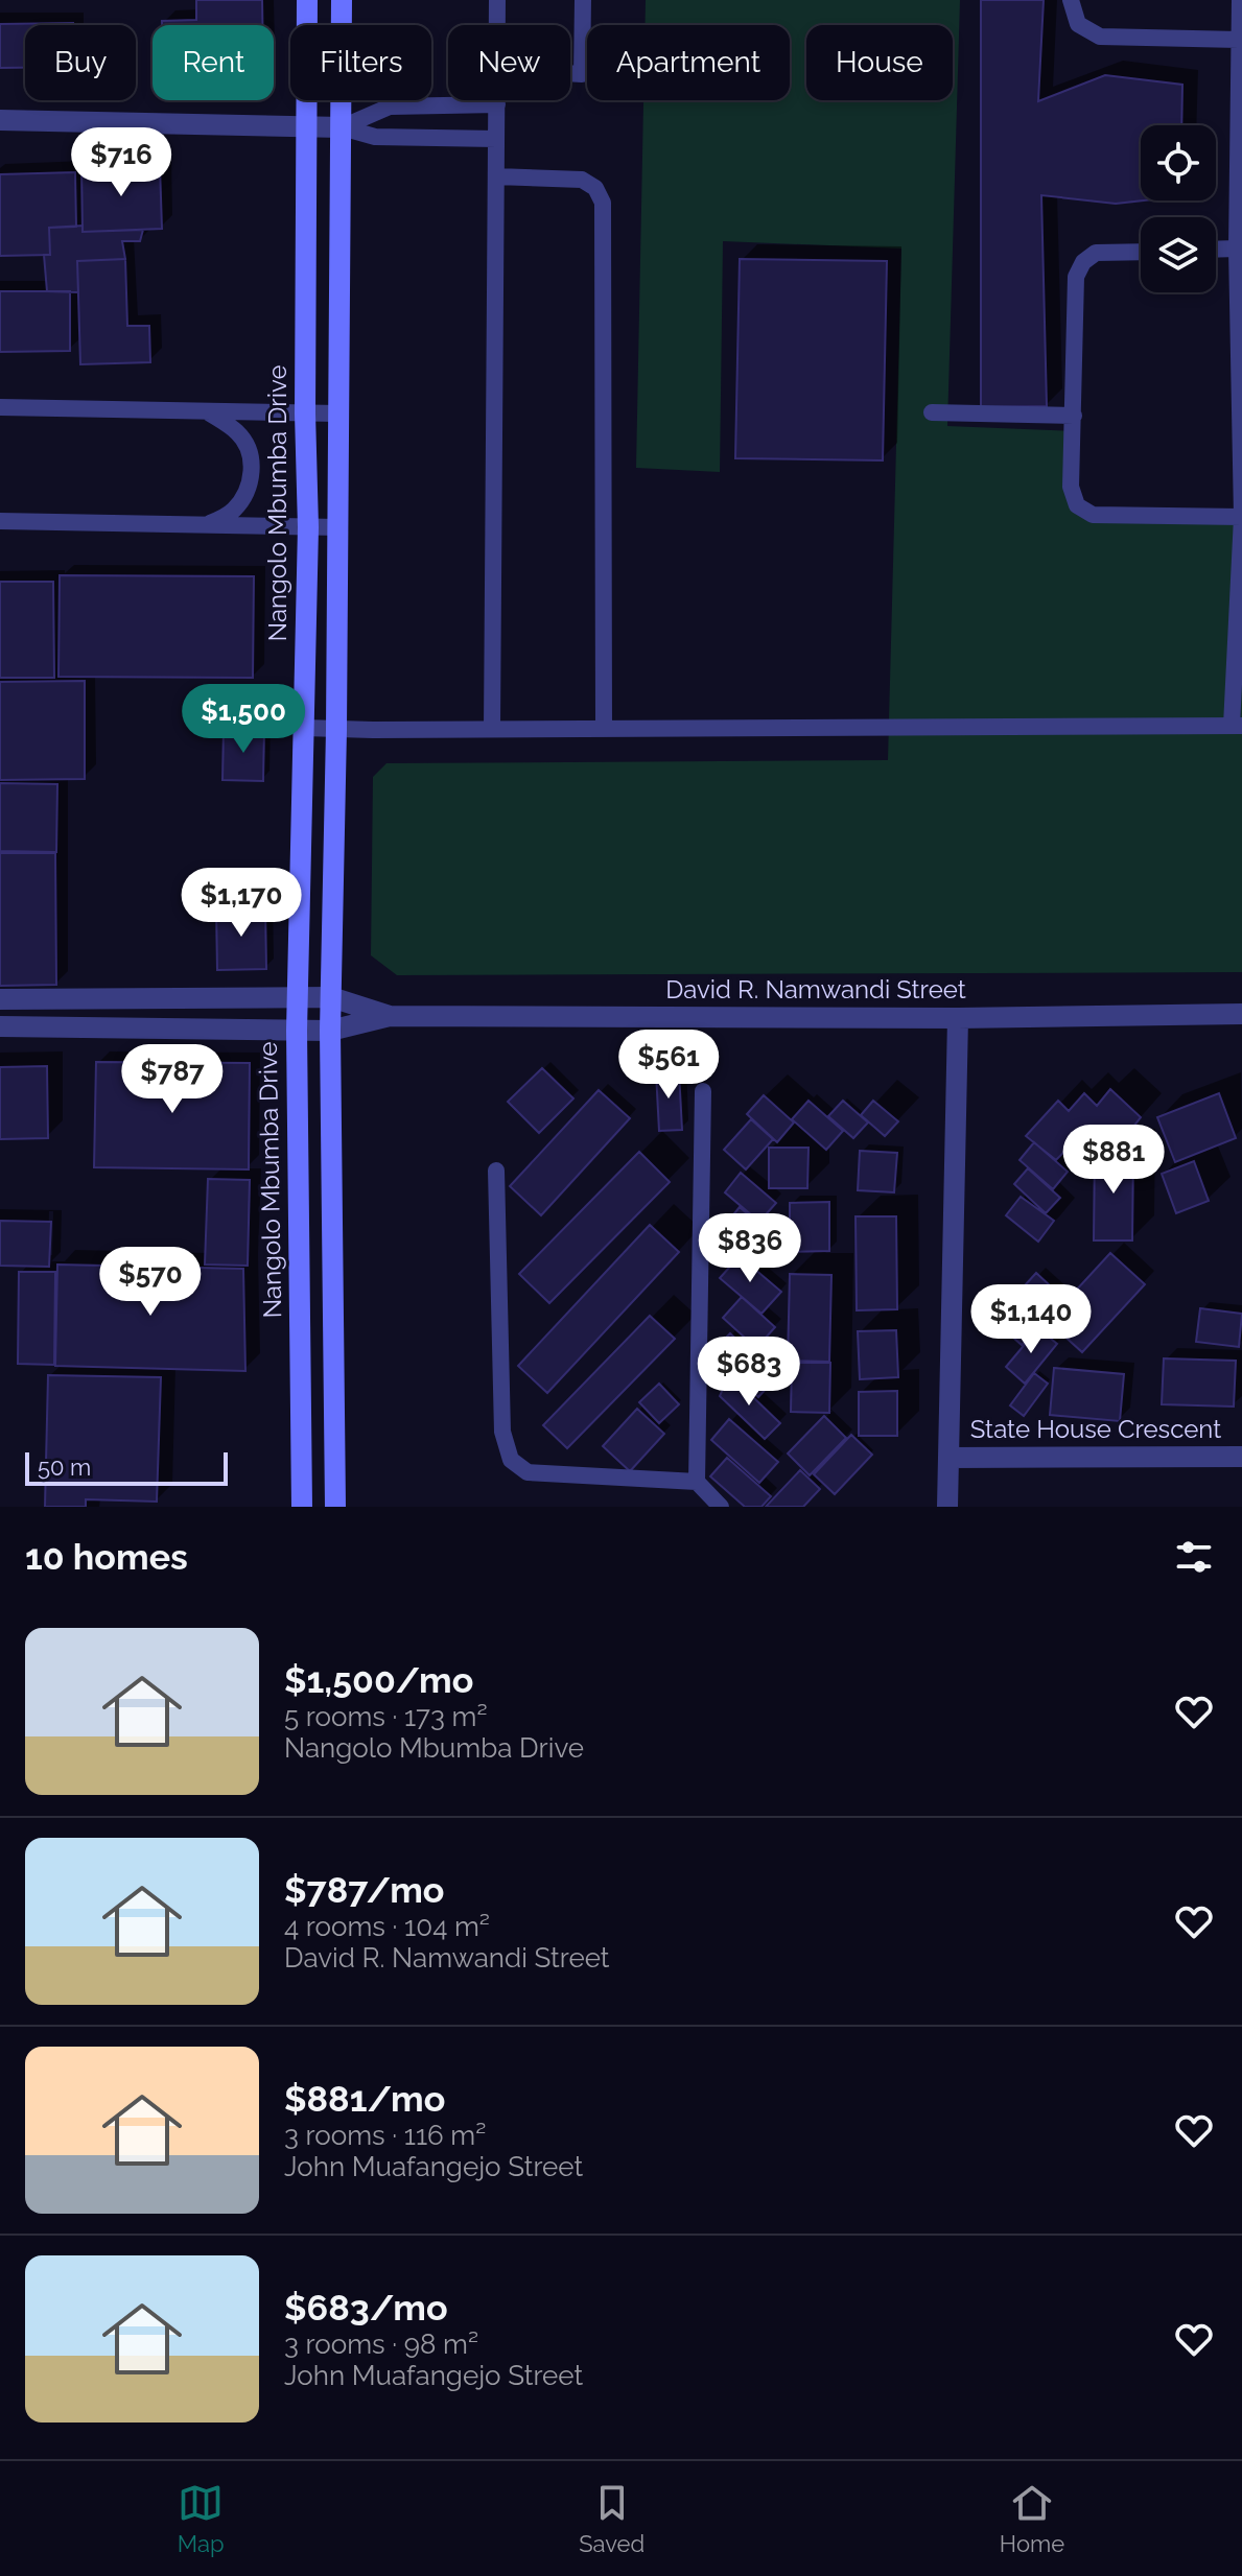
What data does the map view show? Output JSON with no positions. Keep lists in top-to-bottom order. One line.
{"streets":{"street":["Nangolo Mbumba Drive","David R. Namwandi Street","State House Crescent"]},"crossings":[["Nangolo Mbumba Drive","David R. Namwandi Street"]],"scale_bar":"50 m","page":{"chip":["Buy","Rent","Filters","New","Apartment","House"],"price":["$716","$1,500","$1,170","$561","$787","$881","$836","$570","$1,140","$683"],"scale":"50 m","heading":"10 homes","list":[{"name":"$1,500/mo","note":"5 rooms · 173 m² · Nangolo Mbumba Drive"},{"name":"$787/mo","note":"4 rooms · 104 m² · David R. Namwandi Street"},{"name":"$881/mo","note":"3 rooms · 116 m² · John Muafangejo Street"},{"name":"$683/mo","note":"3 rooms · 98 m² · John Muafangejo Street"}],"tabs":["Map","Saved","Home"]}}
